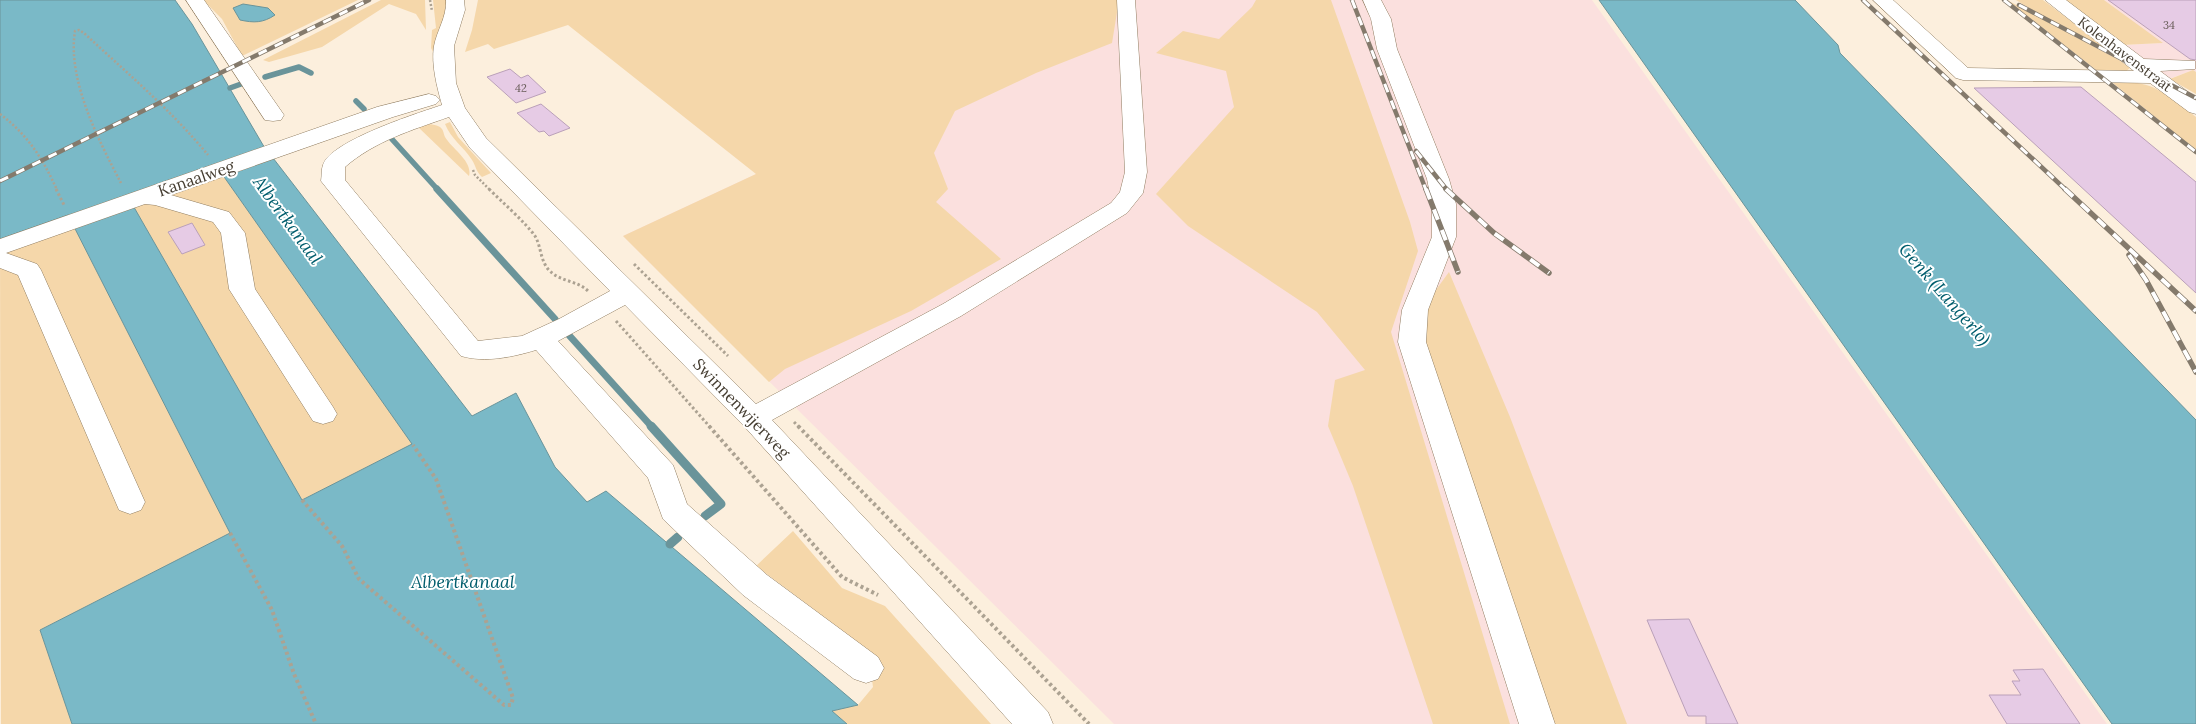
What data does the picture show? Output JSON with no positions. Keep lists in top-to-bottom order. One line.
{"streets":{"street":["Kolenhavenstraat","Kanaalweg","Swinnenwijerweg"]},"crossings":[["Kanaalweg","Swinnenwijerweg"]],"water":["Albertkanaal","Genk (Langerlo)"],"house_numbers":["34","42"]}
